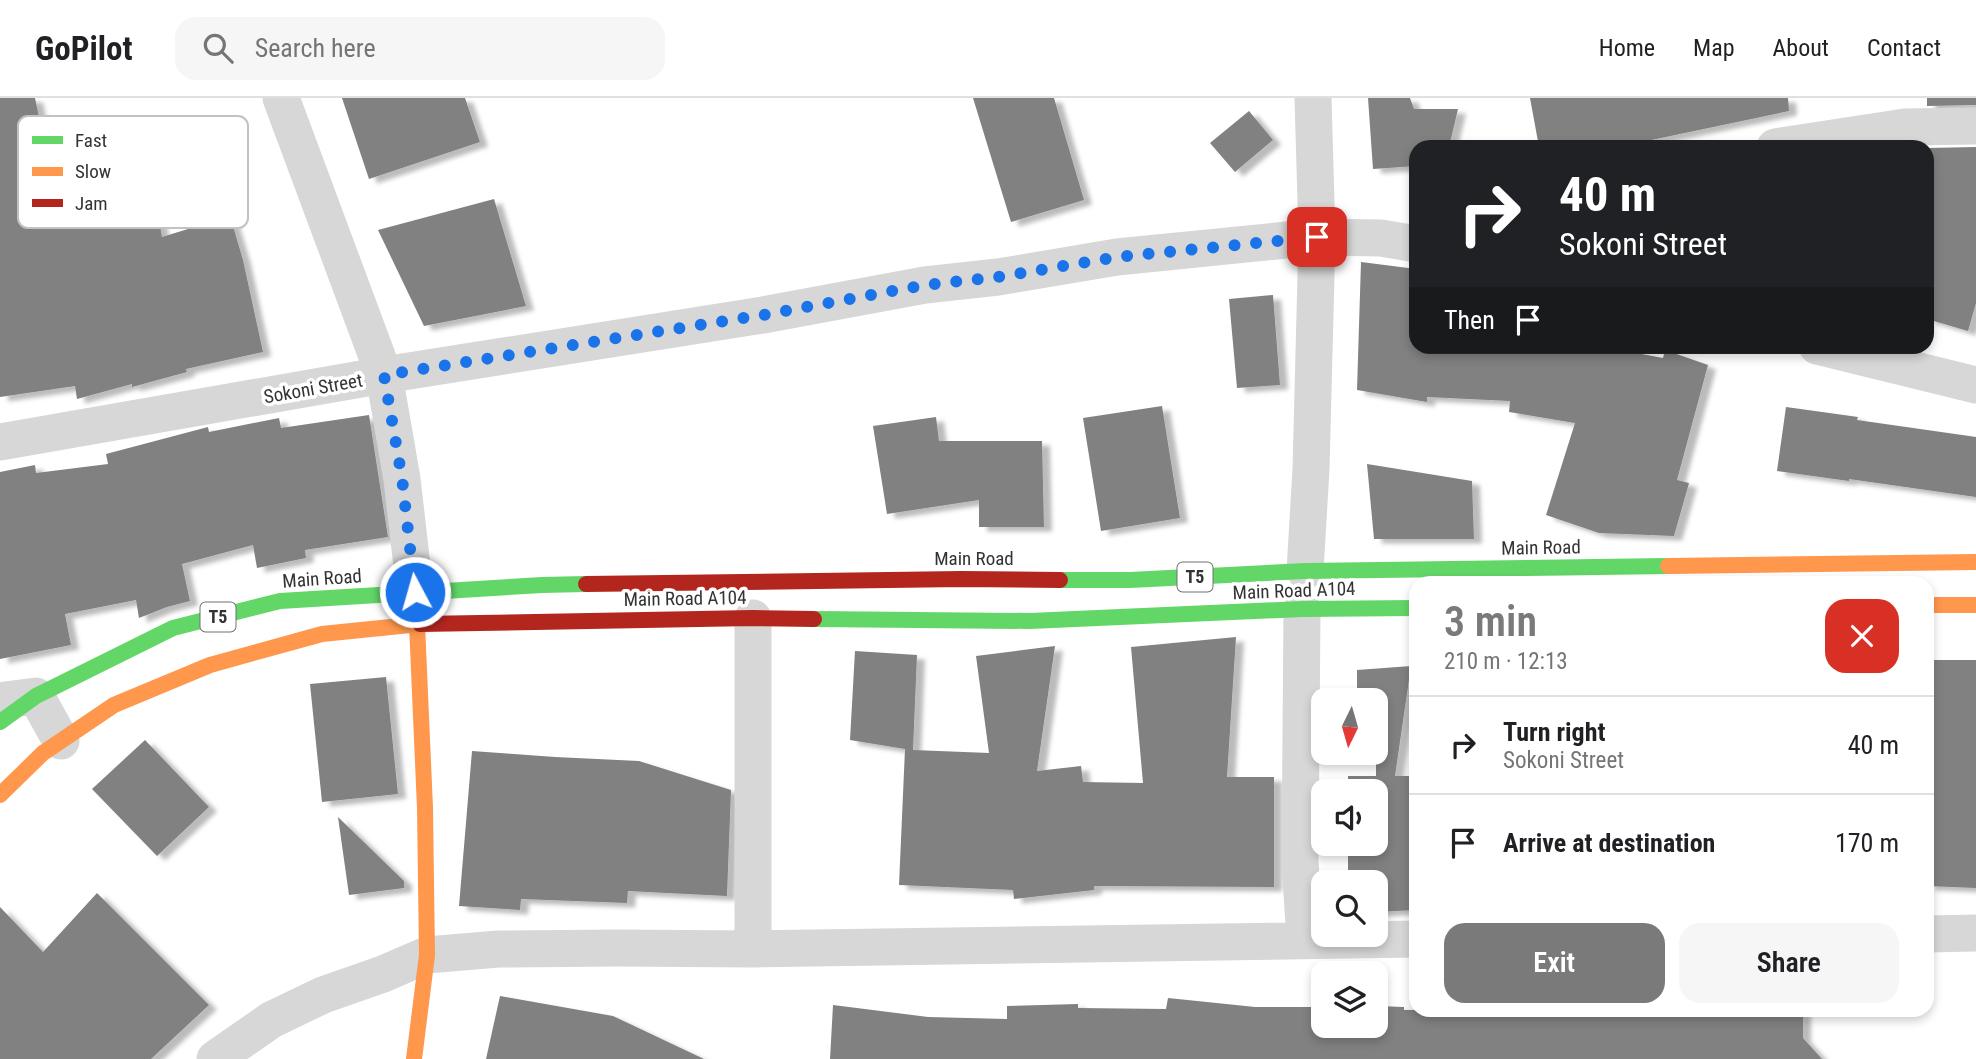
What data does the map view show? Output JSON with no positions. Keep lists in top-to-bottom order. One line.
{"streets":{"main road":["Main Road","T5","Main Road A104"],"street":["Sokoni Street"]},"crossings":[["Main Road","Main Road A104"]],"legend":["Fast","Slow","Jam"],"north":"bottom","page":{"header":"GoPilot","search":"Search here","nav":["Home","Map","About","Contact"],"turn":["40 m","Sokoni Street"],"then":"Then","heading":["3 min","210 m · 12:13"],"list":[{"name":"Turn right","note":"Sokoni Street","value":"40 m"},{"name":"Arrive at destination","value":"170 m"}],"buttons":["Exit","Share"]}}
